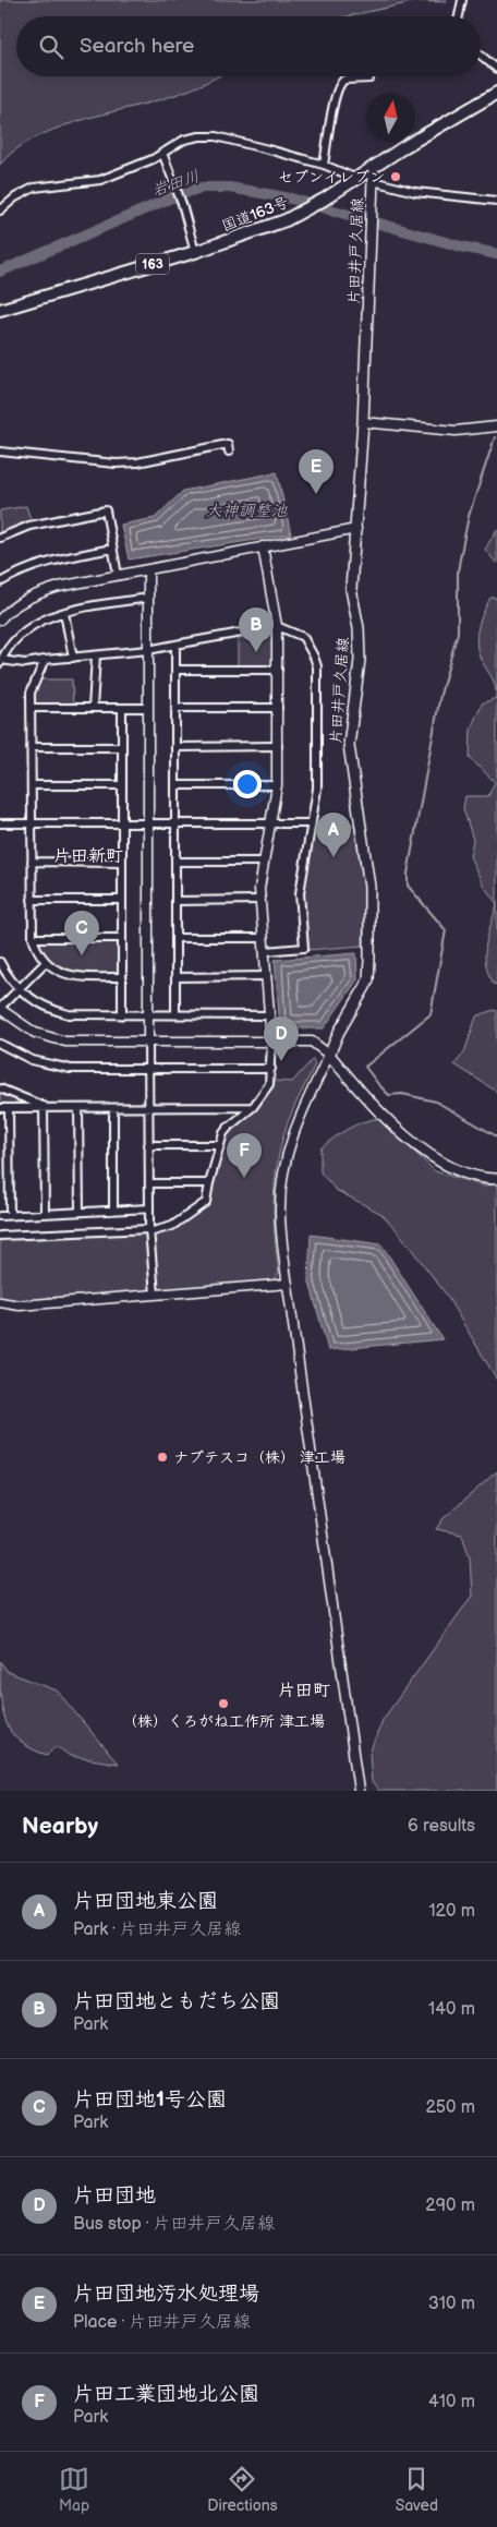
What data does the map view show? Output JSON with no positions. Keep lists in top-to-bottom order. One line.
{"streets":{"highway":["国道163号","163"],"main road":["片田井戸久居線"]},"crossings":[["国道163号","片田井戸久居線"]],"districts":["片田新町","片田町"],"water":["岩田川","大神調整池"],"places":["セブンイレブン","ナブテスコ（株） 津工場","（株）くろがね工作所 津工場"],"north":"top","page":{"search":"Search here","pins":["E","B","A","C","D","F"],"heading":["Nearby","6 results"],"list":[{"mark":"A","name":"片田団地東公園","note":"Park · 片田井戸久居線","value":"120 m"},{"mark":"B","name":"片田団地ともだち公園","note":"Park","value":"140 m"},{"mark":"C","name":"片田団地1号公園","note":"Park","value":"250 m"},{"mark":"D","name":"片田団地","note":"Bus stop · 片田井戸久居線","value":"290 m"},{"mark":"E","name":"片田団地汚水処理場","note":"Place · 片田井戸久居線","value":"310 m"},{"mark":"F","name":"片田工業団地北公園","note":"Park","value":"410 m"}],"nav":["Map","Directions","Saved"]}}
